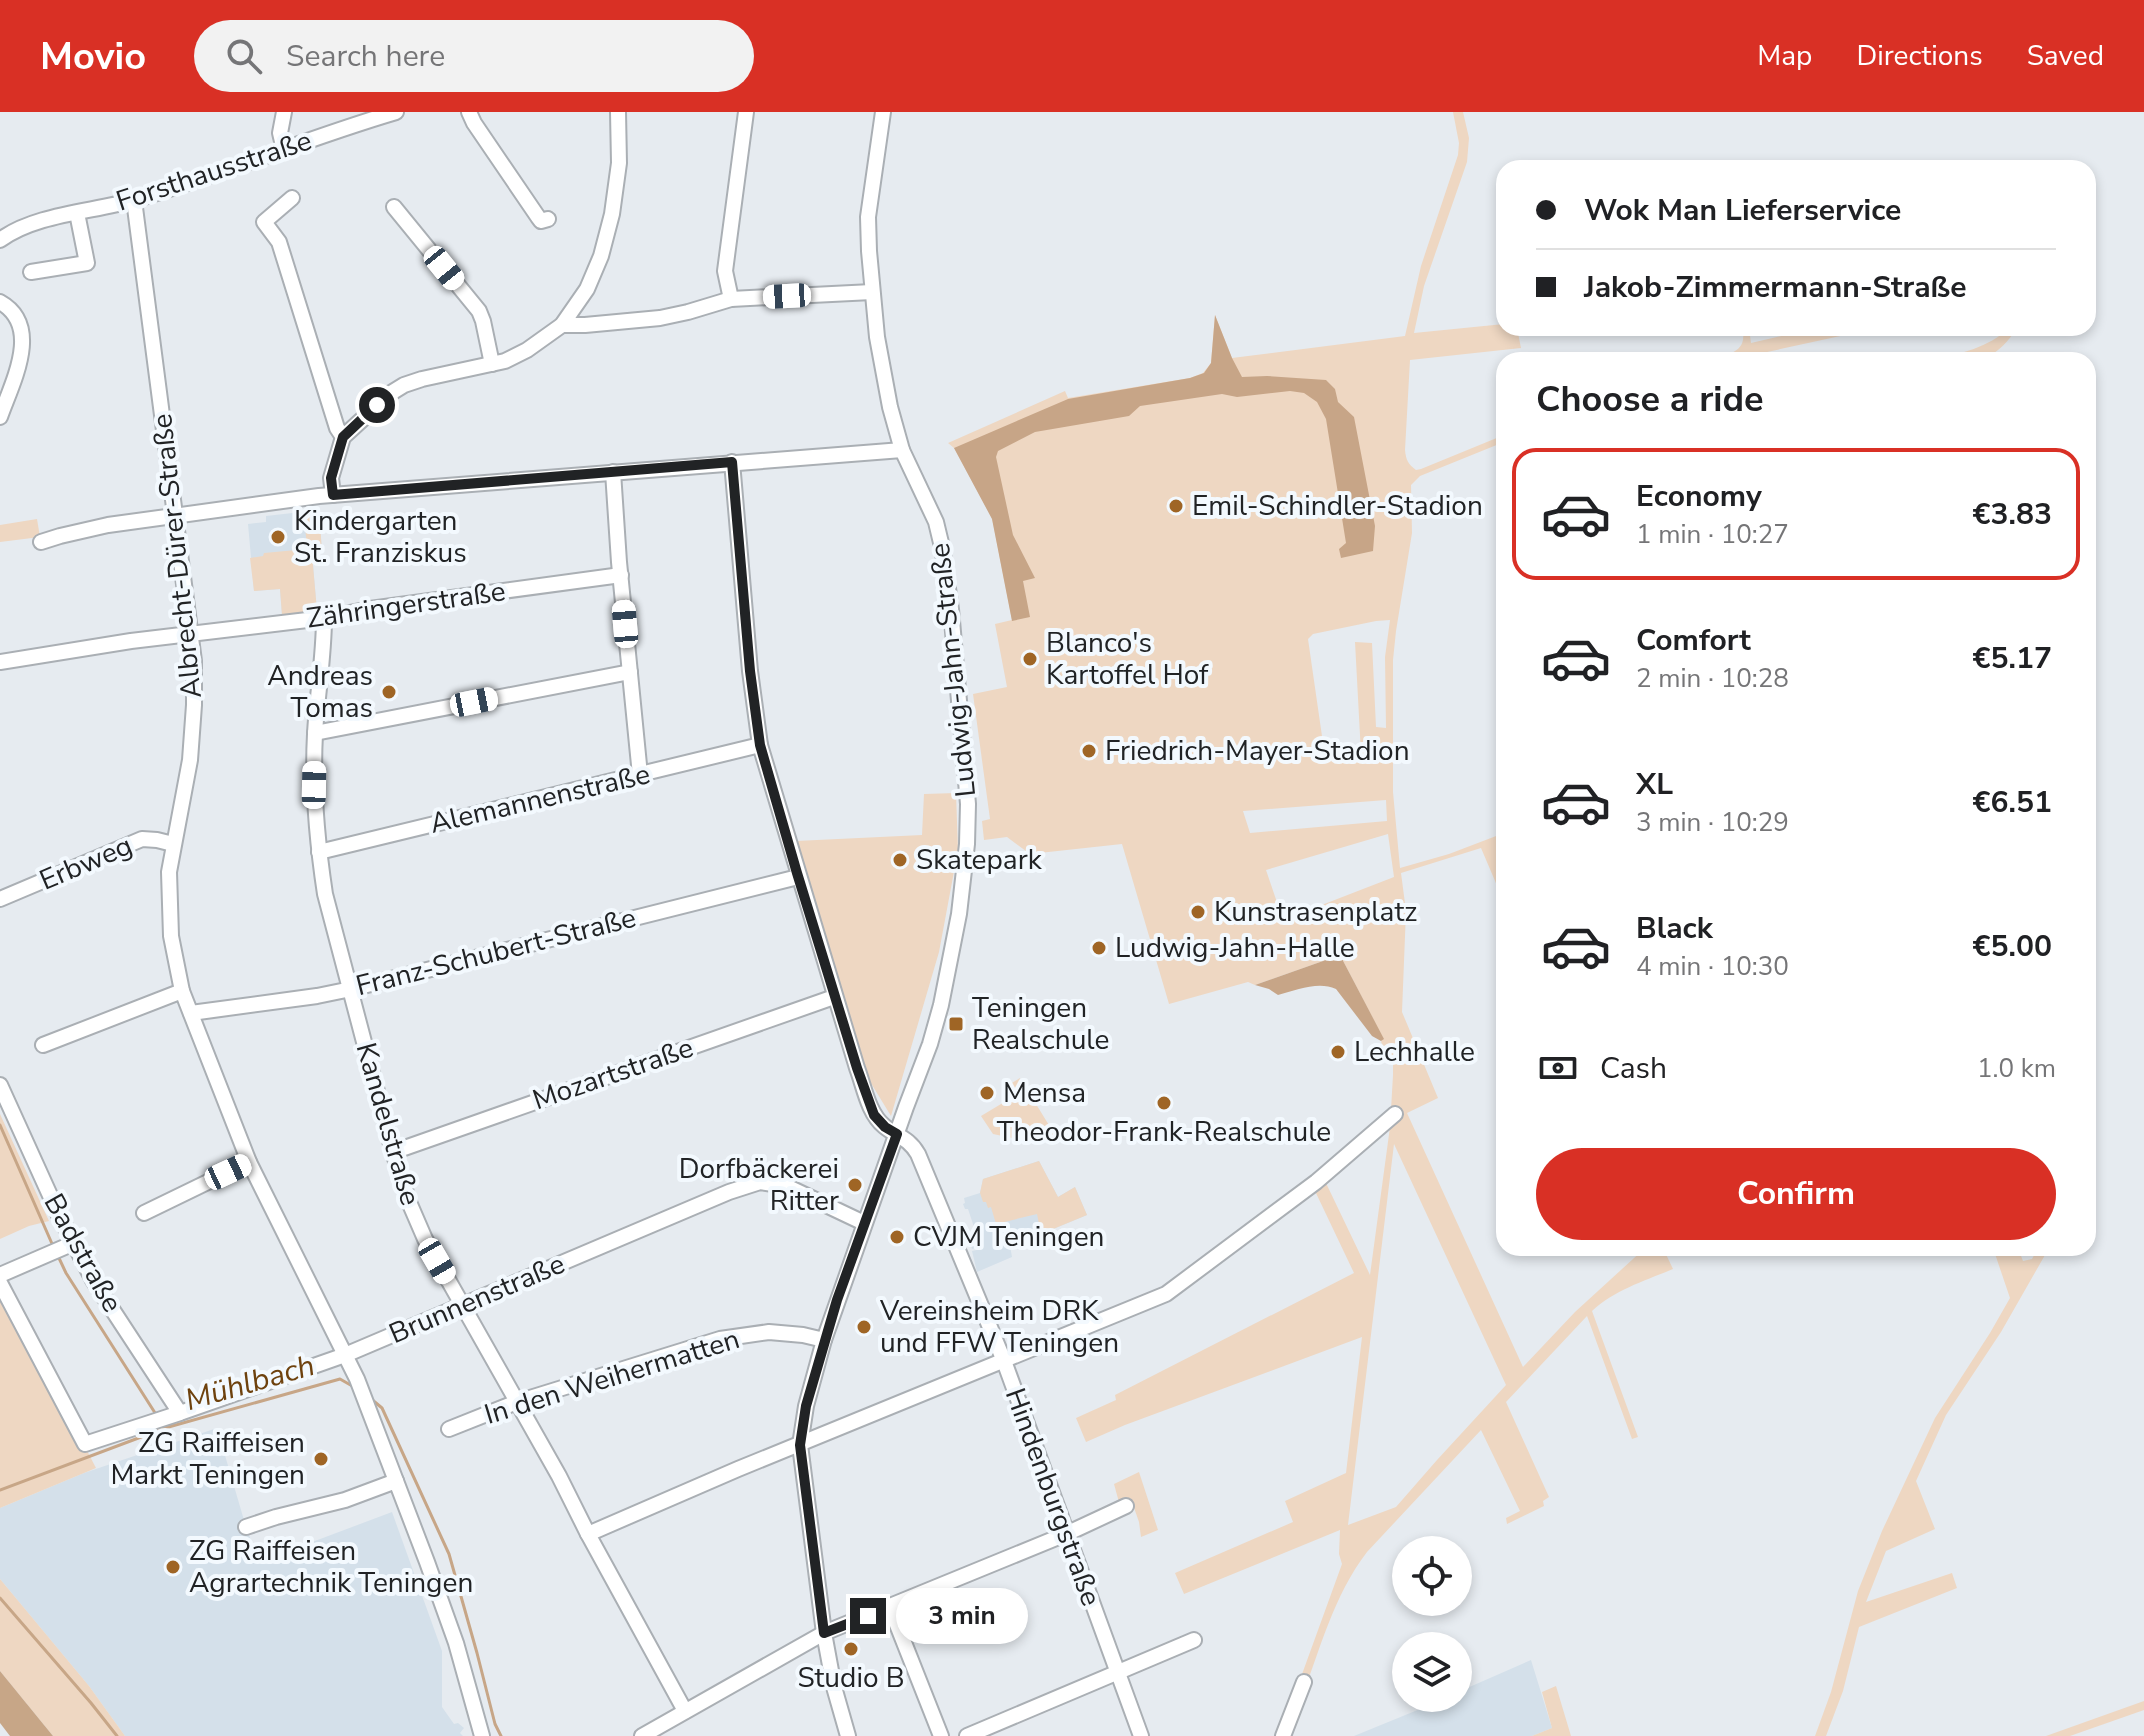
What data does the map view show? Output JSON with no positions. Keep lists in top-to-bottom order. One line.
{"streets":{"street":["Forsthausstraße","Albrecht-Dürer-Straße","Zähringerstraße","Ludwig-Jahn-Straße","Alemannenstraße","Erbweg","Franz-Schubert-Straße","Mozartstraße","Kandelstraße","Badstraße","Brunnenstraße","In den Weihermatten","Hindenburgstraße"]},"crossings":[["Forsthausstraße","Albrecht-Dürer-Straße"],["Albrecht-Dürer-Straße","Zähringerstraße"],["Albrecht-Dürer-Straße","Erbweg"],["Albrecht-Dürer-Straße","Franz-Schubert-Straße"],["Albrecht-Dürer-Straße","Brunnenstraße"],["Zähringerstraße","Kandelstraße"],["Ludwig-Jahn-Straße","Brunnenstraße"],["Ludwig-Jahn-Straße","In den Weihermatten"],["Ludwig-Jahn-Straße","Hindenburgstraße"],["Alemannenstraße","Kandelstraße"],["Alemannenstraße","Hindenburgstraße"],["Franz-Schubert-Straße","Kandelstraße"],["Franz-Schubert-Straße","Hindenburgstraße"],["Mozartstraße","Kandelstraße"],["Mozartstraße","Hindenburgstraße"],["Kandelstraße","Brunnenstraße"],["Kandelstraße","In den Weihermatten"],["Badstraße","Brunnenstraße"]],"water":["Mühlbach"],"places":{"other":["Emil-Schindler-Stadion","Kindergarten St. Franziskus","Blanco's Kartoffel Hof","Andreas Tomas","Friedrich-Mayer-Stadion","Skatepark","Kunstrasenplatz","Ludwig-Jahn-Halle","Lechhalle","Mensa","Theodor-Frank-Realschule","Dorfbäckerei Ritter","CVJM Teningen","Vereinsheim DRK und FFW Teningen","ZG Raiffeisen Markt Teningen","ZG Raiffeisen Agrartechnik Teningen","Studio B"],"transit":["Teningen Realschule"]},"page":{"header":"Movio","search":"Search here","nav":["Map","Directions","Saved"],"banner":["Wok Man Lieferservice","Jakob-Zimmermann-Straße"],"heading":"Choose a ride","list":[{"name":"Economy","note":"1 min · 10:27","value":"€3.83"},{"name":"Comfort","note":"2 min · 10:28","value":"€5.17"},{"name":"XL","note":"3 min · 10:29","value":"€6.51"},{"name":"Black","note":"4 min · 10:30","value":"€5.00"}],"pay":["Cash","1.0 km"],"buttons":"Confirm","bubble":"3 min"}}
